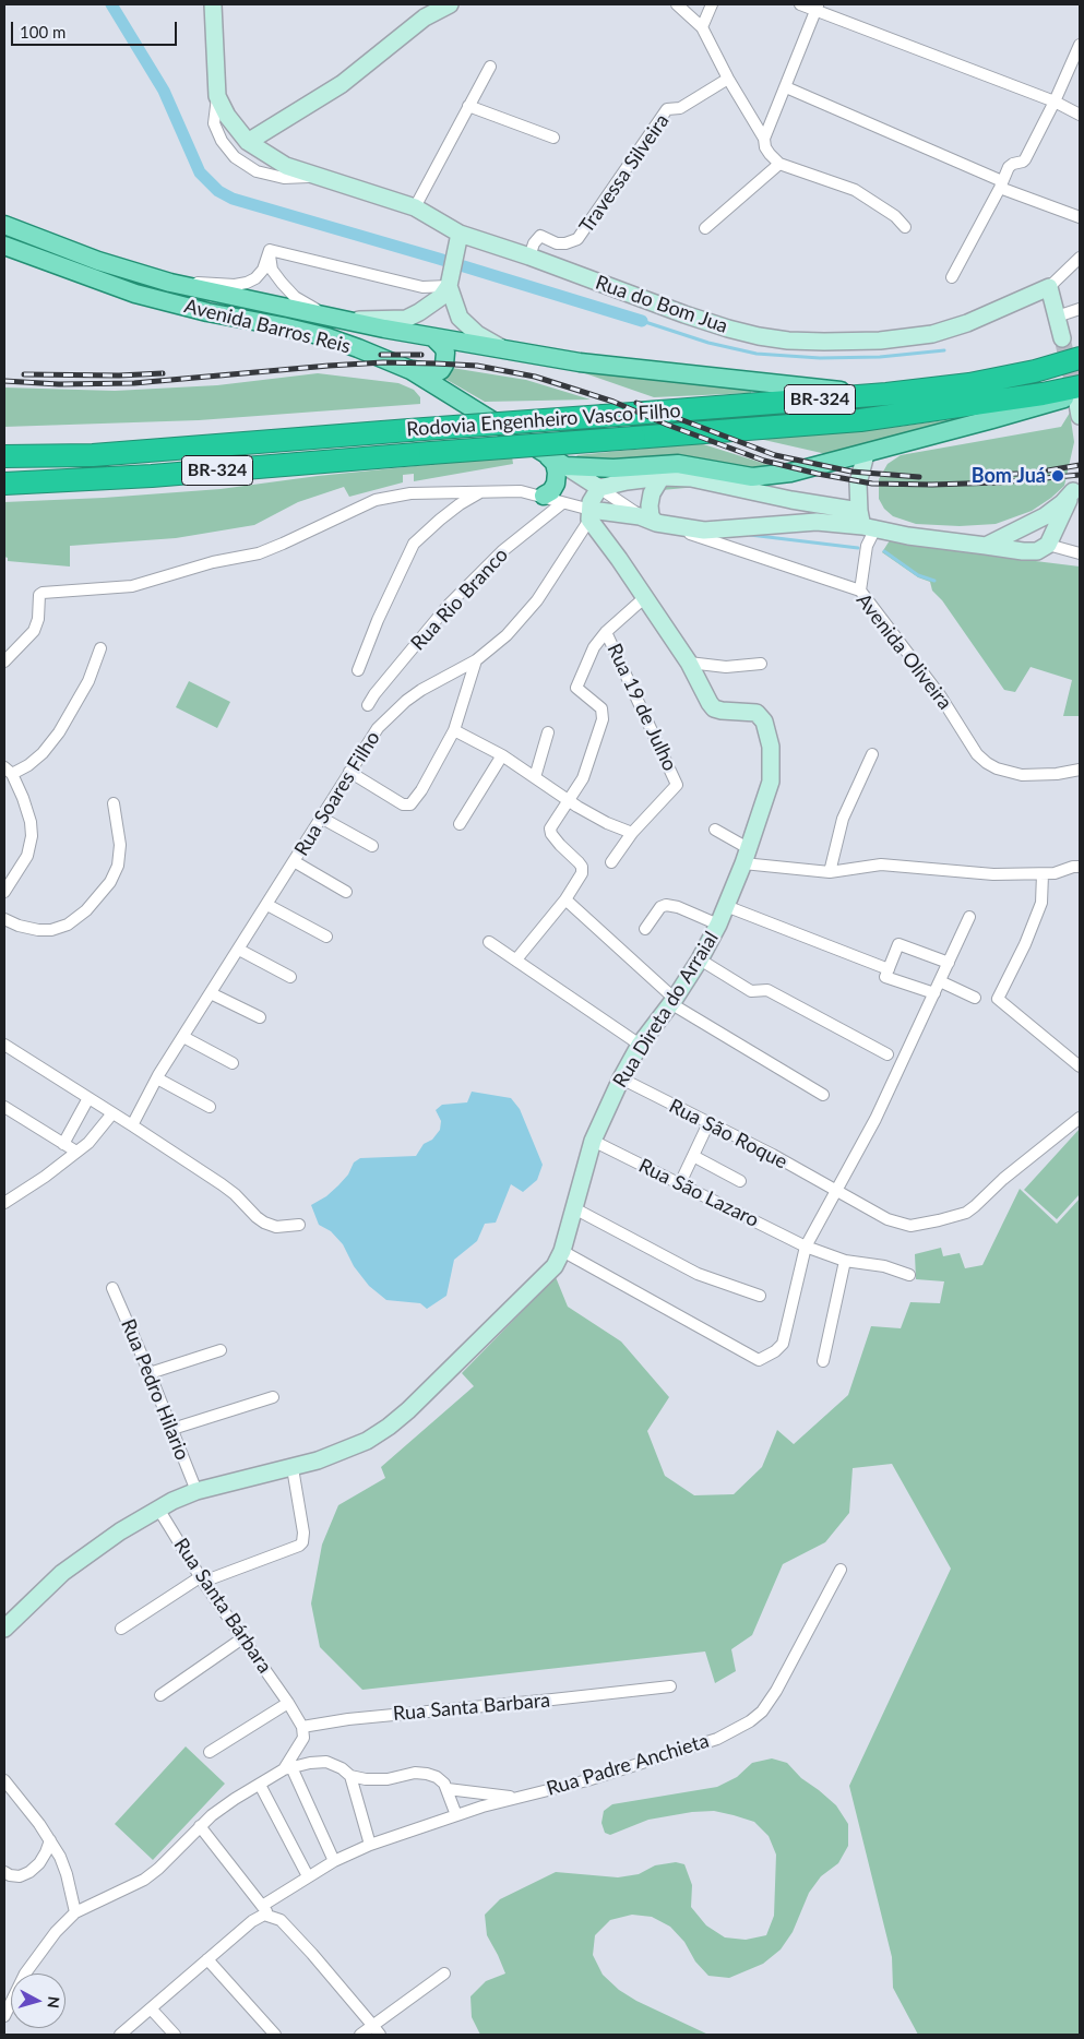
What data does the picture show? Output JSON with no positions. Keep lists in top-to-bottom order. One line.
{"streets":{"highway":["BR-324","Rodovia Engenheiro Vasco Filho"],"main road":["Avenida Barros Reis"],"street":["Travessa Silveira","Rua do Bom Jua","Rua Rio Branco","Avenida Oliveira","Rua 19 de Julho","Rua Soares Filho","Rua Direta do Arraial","Rua São Roque","Rua São Lazaro","Rua Pedro Hilario","Rua Santa Bárbara","Rua Santa Barbara","Rua Padre Anchieta"]},"crossings":[["Travessa Silveira","Rua do Bom Jua"],["Avenida Barros Reis","Rodovia Engenheiro Vasco Filho"],["Rua Soares Filho","Rua Direta do Arraial"],["Rua Direta do Arraial","Rua São Roque"],["Rua Direta do Arraial","Rua São Lazaro"],["Rua Direta do Arraial","Rua Pedro Hilario"],["Rua Direta do Arraial","Rua Santa Bárbara"]],"places":["Bom Juá"],"scale_bar":"100 m","north":"right"}
